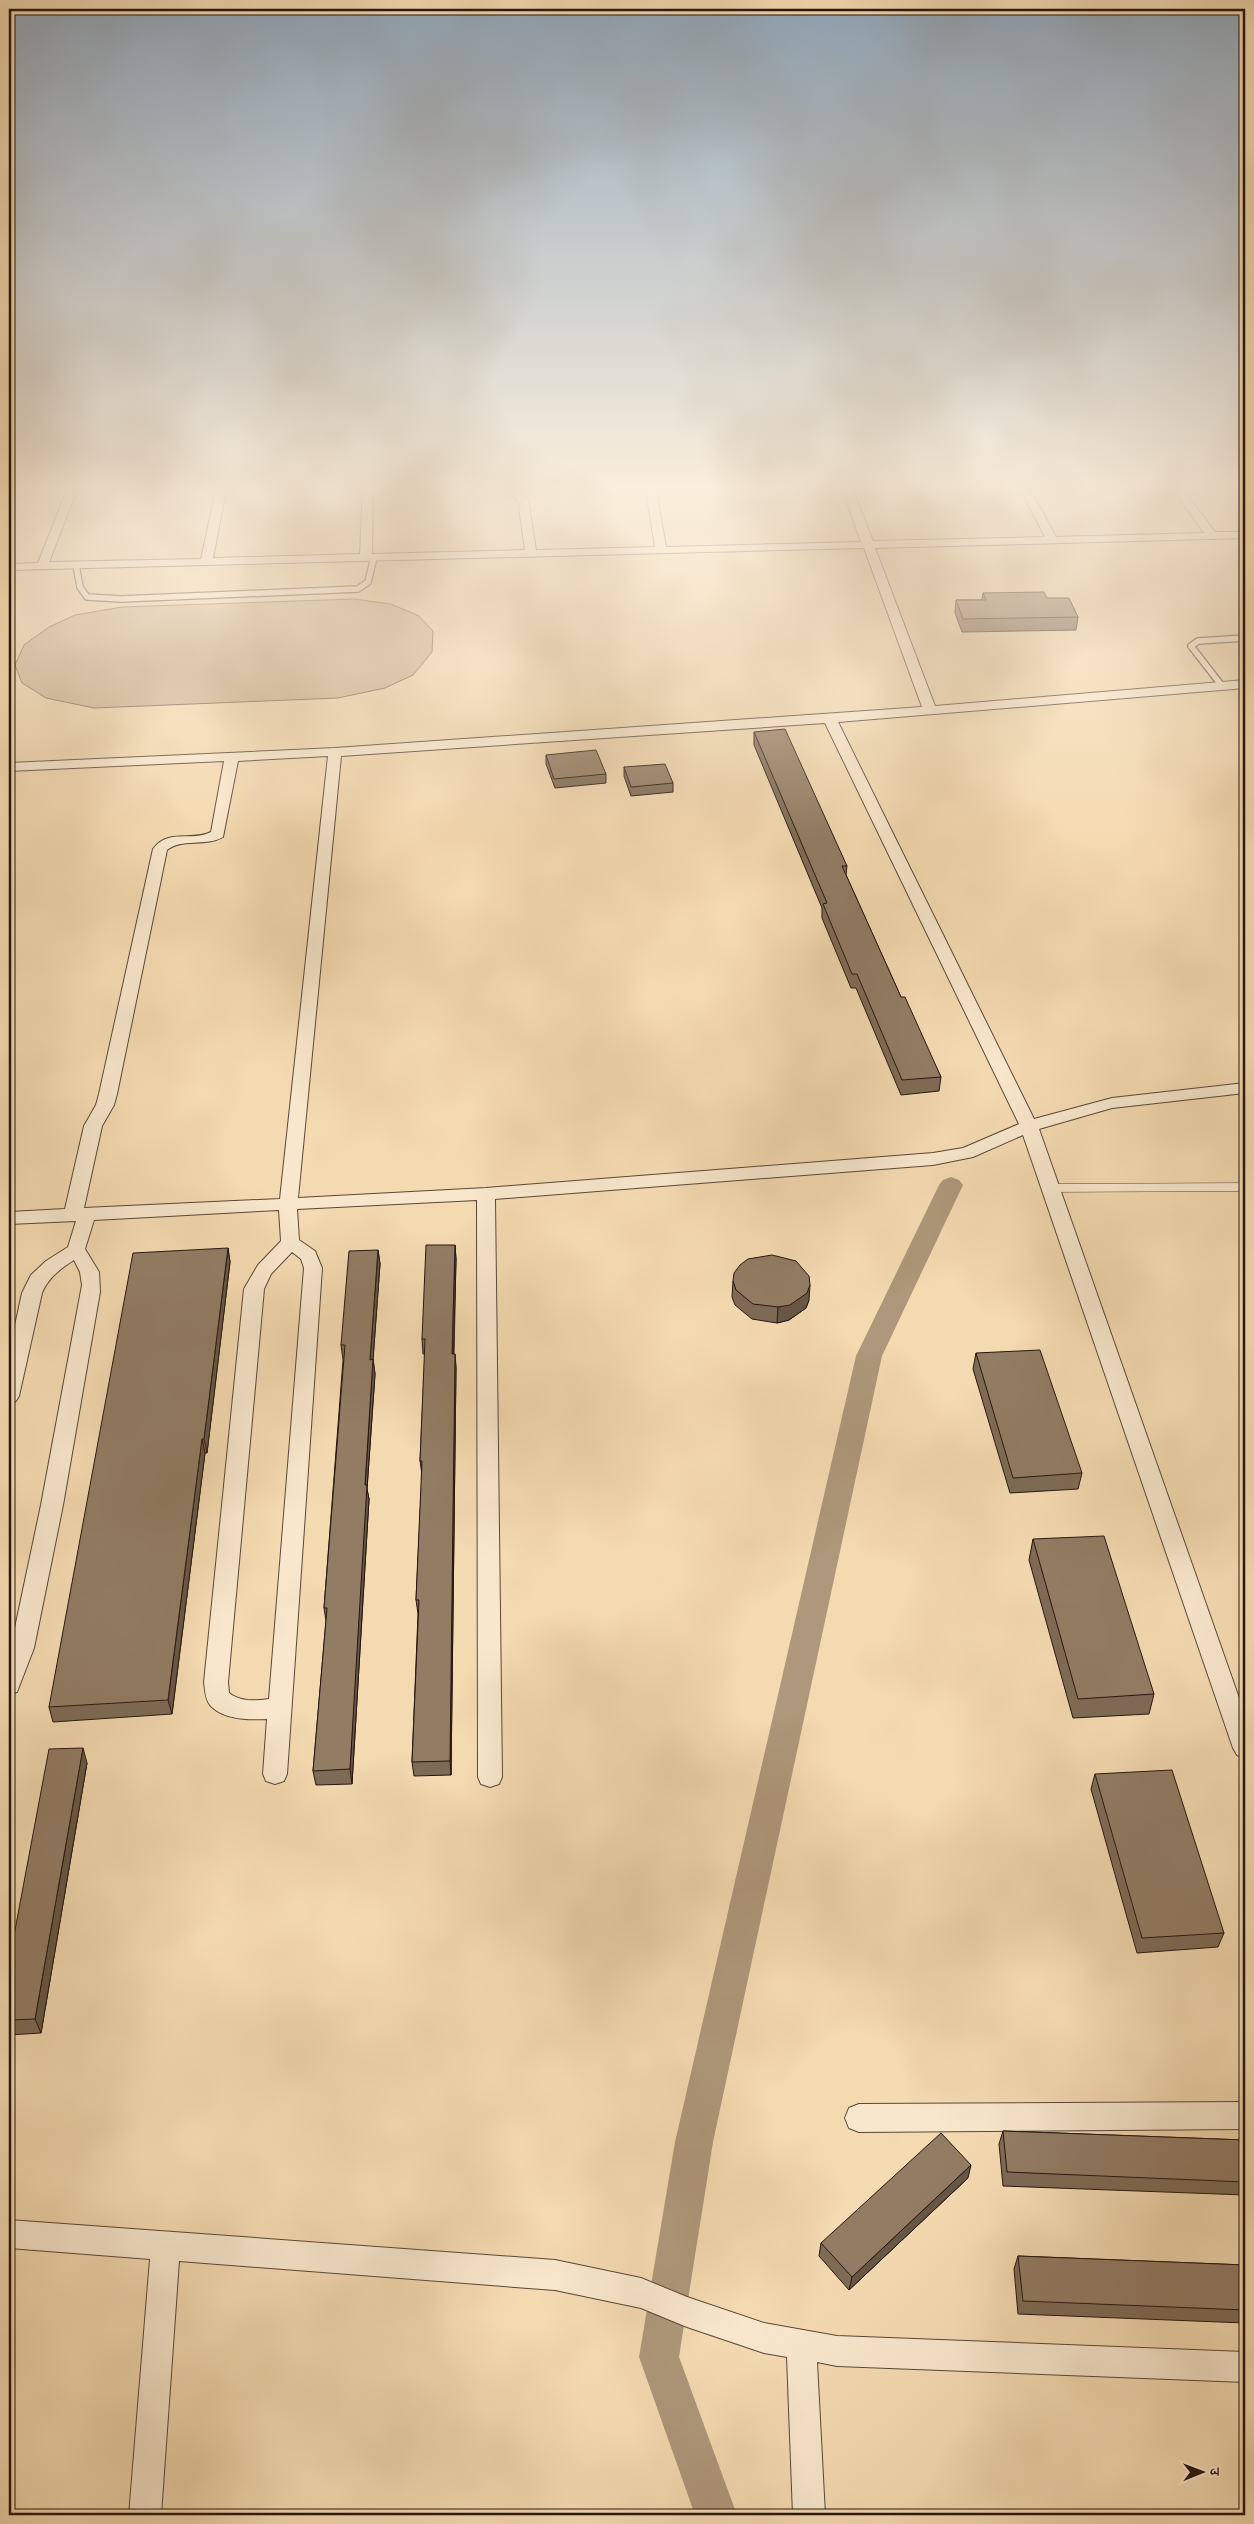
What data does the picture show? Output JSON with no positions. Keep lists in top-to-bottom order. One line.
{"north":"right"}
